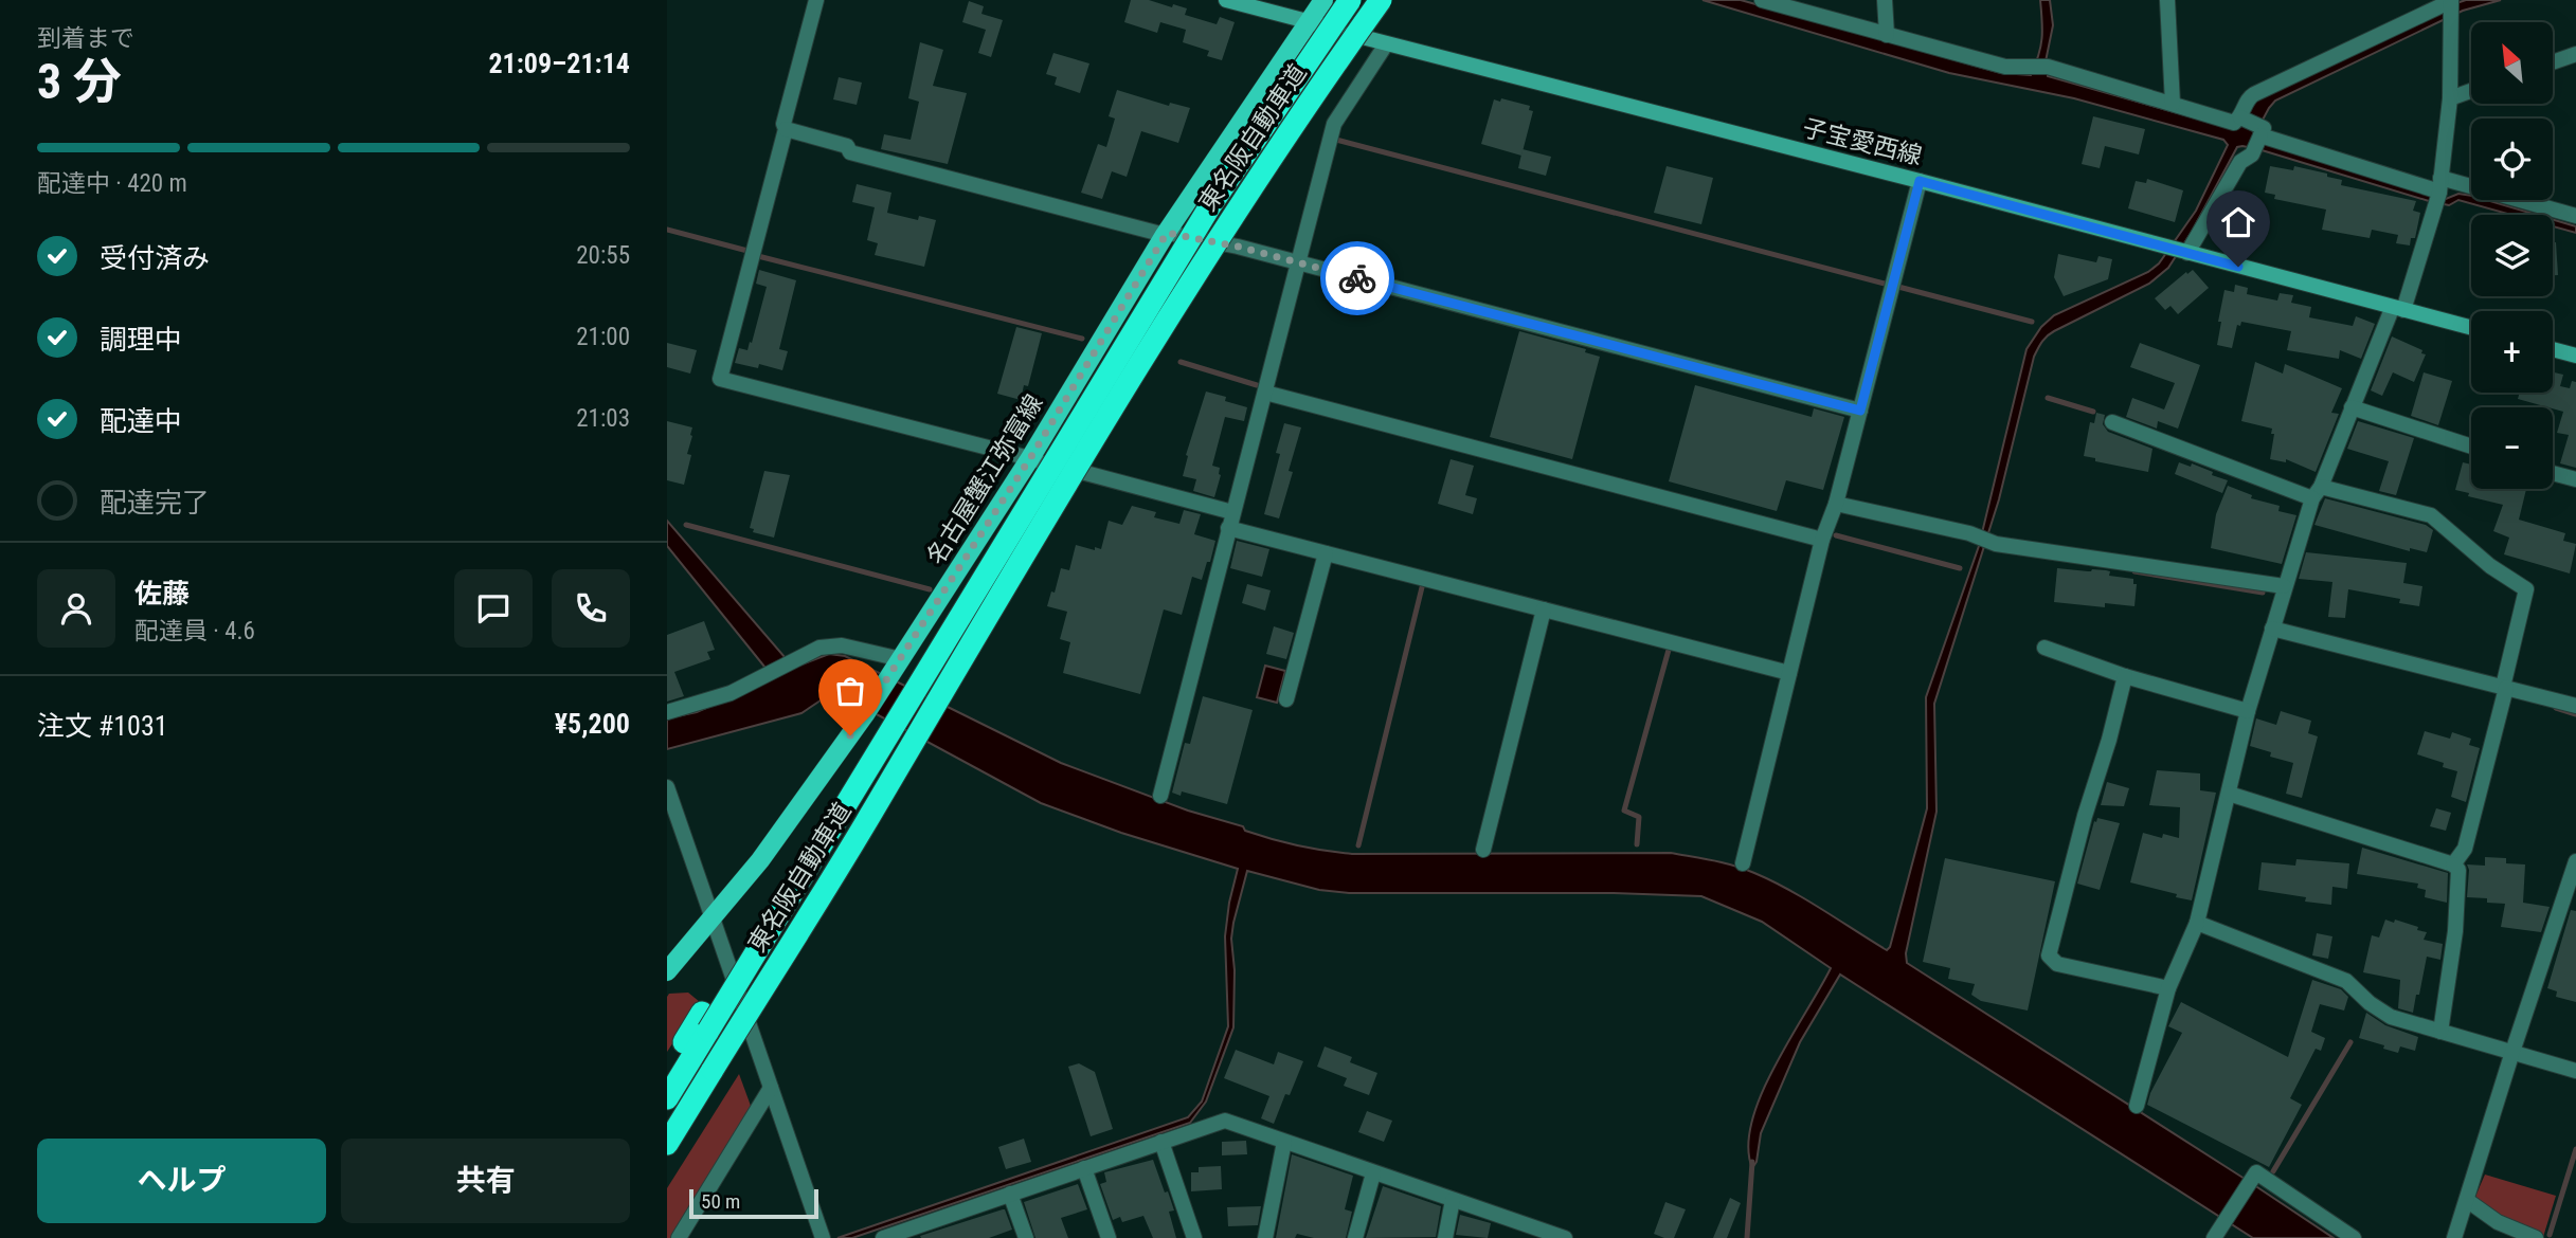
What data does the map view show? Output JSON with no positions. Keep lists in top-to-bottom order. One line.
{"streets":{"highway":["東名阪自動車道"],"main road":["子宝愛西線","名古屋蟹江弥富線"]},"crossings":[["子宝愛西線","名古屋蟹江弥富線"]],"scale_bar":"50 m","north":"top left","page":{"heading":["3 分","到着まで","21:09–21:14"],"panel":["佐藤","配達員 · 4.6","注文 #1031","¥5,200"],"map_buttons":["+","−"],"bar":"配達中 · 420 m","list":[["受付済み","20:55"],["調理中","21:00"],["配達中","21:03"],"配達完了"],"buttons":["ヘルプ","共有"],"scale":"50 m"}}
